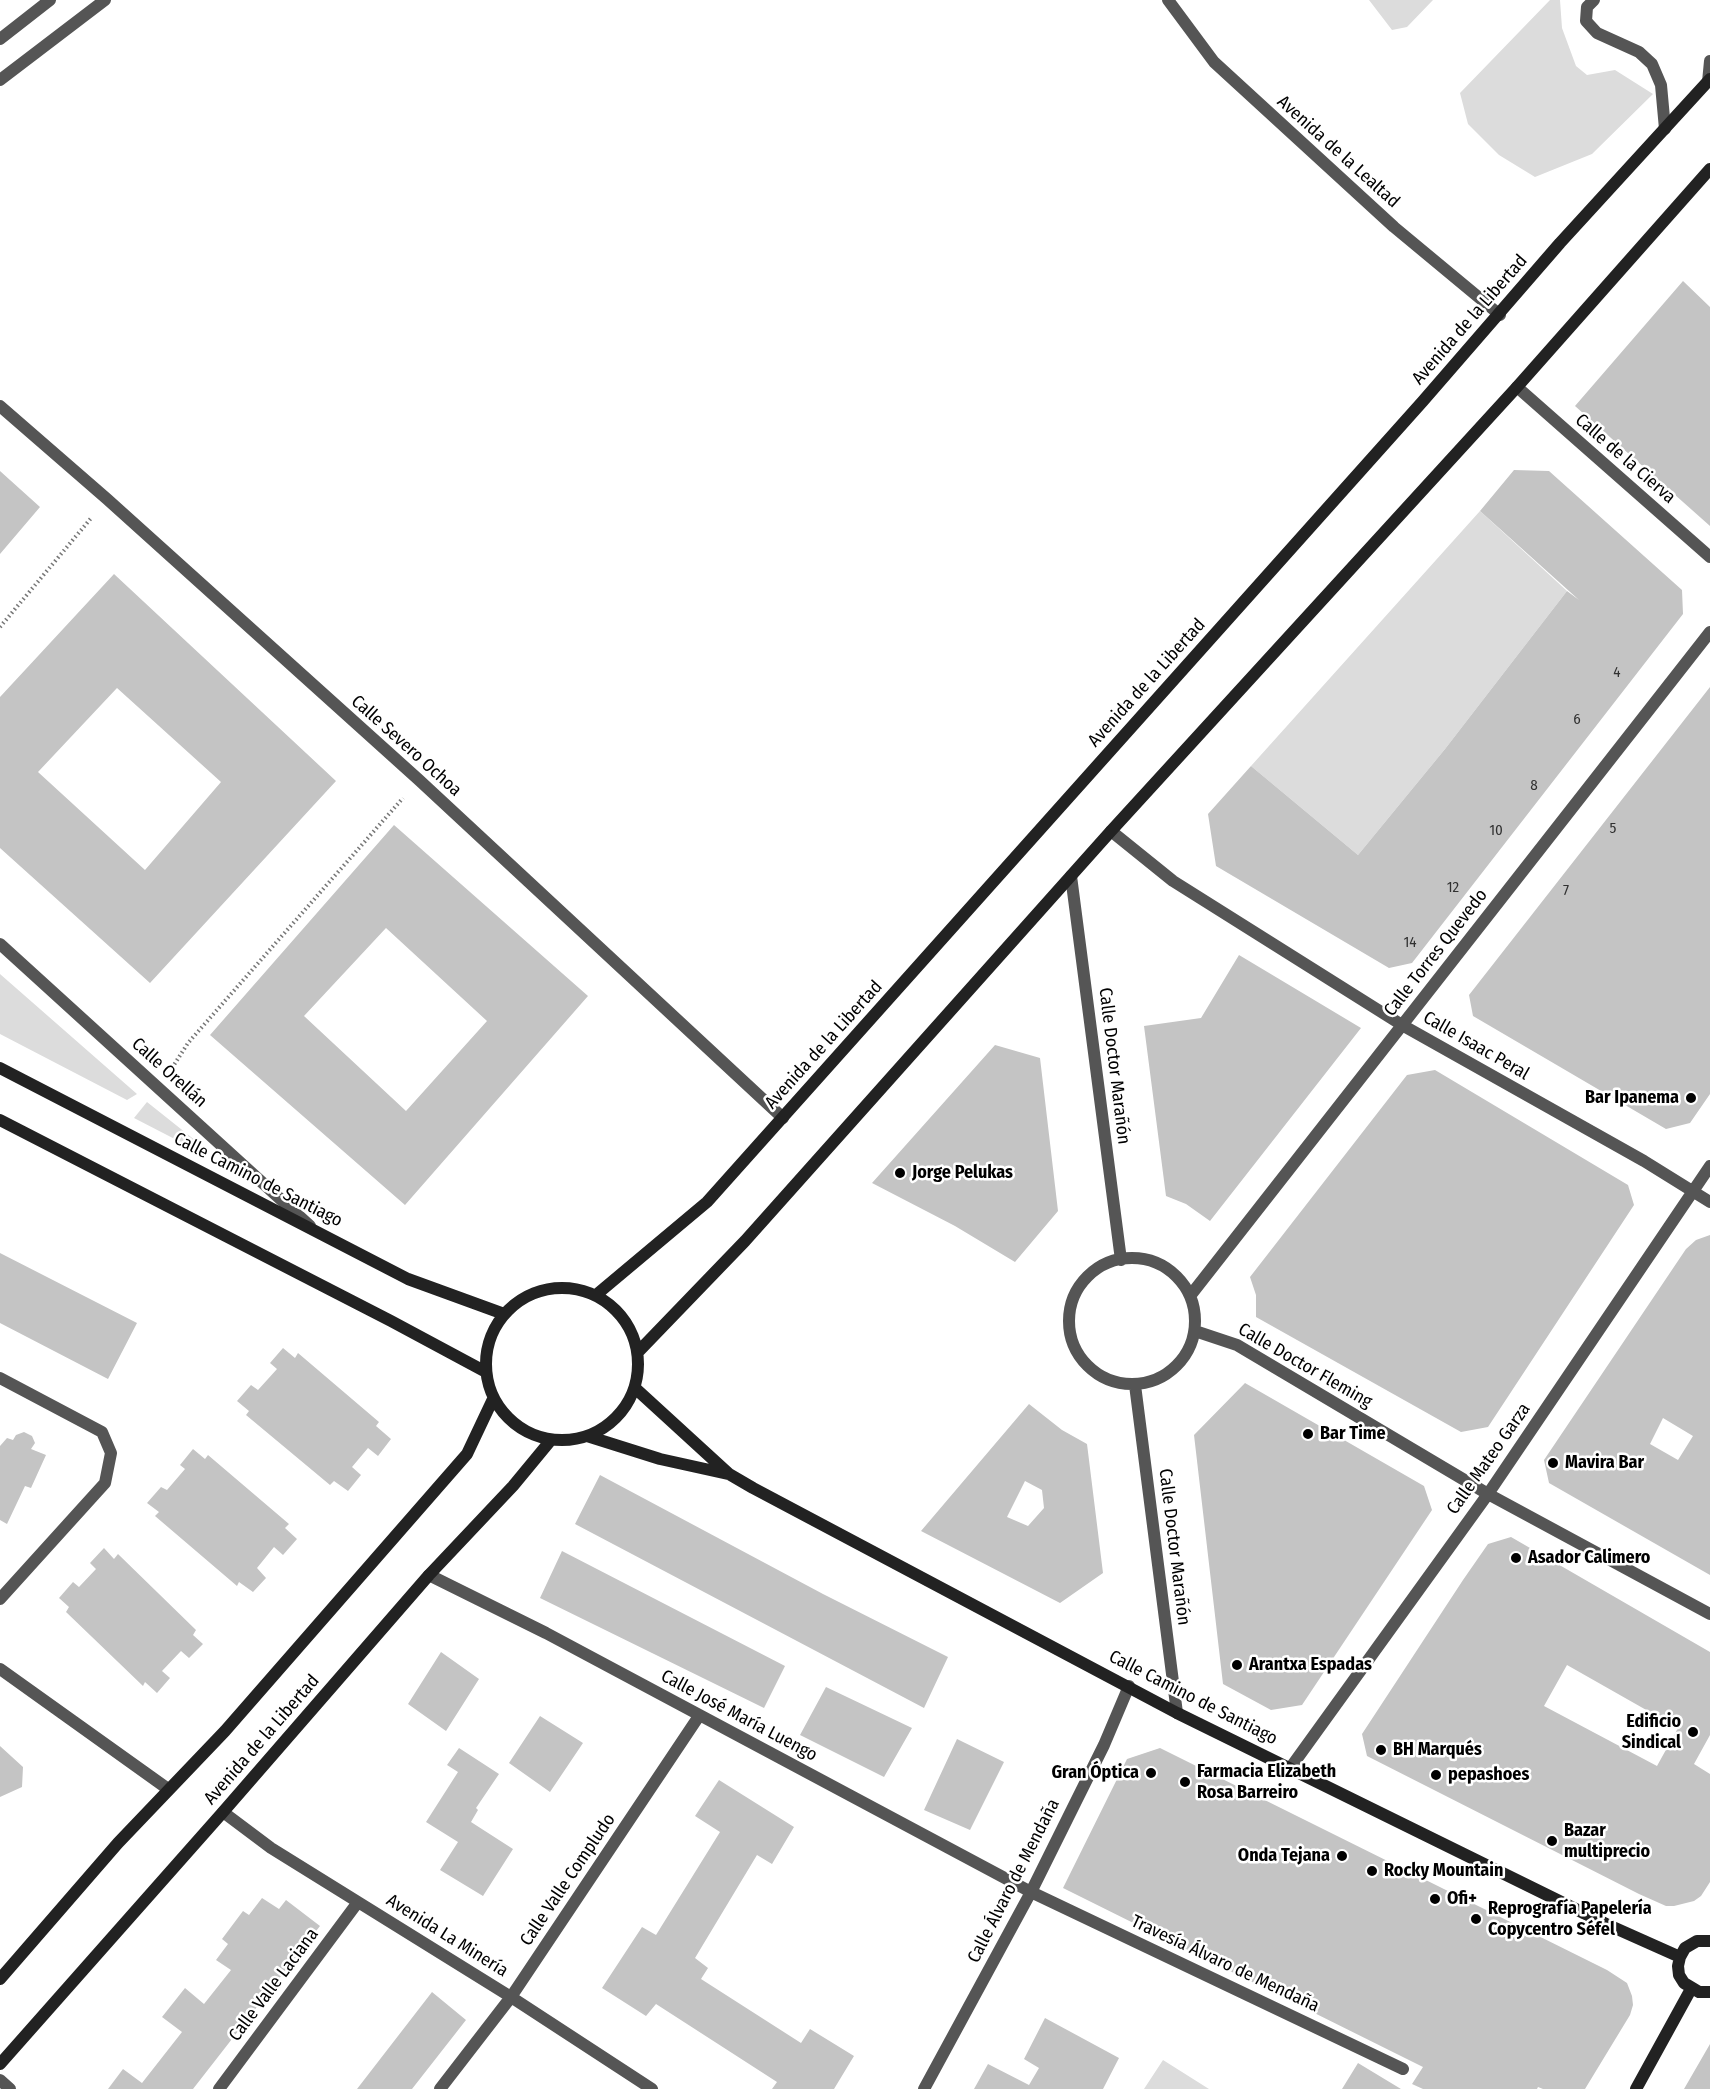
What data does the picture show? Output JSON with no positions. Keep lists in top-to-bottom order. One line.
{"streets":{"main road":["Avenida de la Libertad","Calle Camino de Santiago"],"street":["Avenida de la Lealtad","Calle de la Cierva","Calle Severo Ochoa","Calle Torres Quevedo","Calle Isaac Peral","Calle Doctor Marañón","Calle Orellán","Calle Doctor Fleming","Calle Mateo Garza","Calle José María Luengo","Calle Valle Compludo","Calle Álvaro de Mendaña","Avenida La Minería","Travesía Álvaro de Mendaña","Calle Valle Laciana"]},"crossings":[["Avenida de la Lealtad","Avenida de la Libertad"],["Avenida de la Libertad","Calle Severo Ochoa"],["Avenida de la Libertad","Calle Camino de Santiago"],["Avenida de la Libertad","Calle José María Luengo"],["Avenida de la Libertad","Avenida La Minería"],["Calle Torres Quevedo","Calle Isaac Peral"],["Calle Torres Quevedo","Calle Doctor Marañón"],["Calle Torres Quevedo","Calle Doctor Fleming"],["Calle Isaac Peral","Calle Mateo Garza"],["Calle Doctor Marañón","Calle Camino de Santiago"],["Calle Doctor Marañón","Calle Doctor Fleming"],["Calle Orellán","Calle Camino de Santiago"],["Calle Camino de Santiago","Calle Mateo Garza"],["Calle Camino de Santiago","Calle Álvaro de Mendaña"],["Calle Doctor Fleming","Calle Mateo Garza"],["Calle José María Luengo","Calle Valle Compludo"],["Calle José María Luengo","Calle Álvaro de Mendaña"],["Calle José María Luengo","Travesía Álvaro de Mendaña"],["Calle Valle Compludo","Avenida La Minería"],["Calle Álvaro de Mendaña","Travesía Álvaro de Mendaña"],["Avenida La Minería","Calle Valle Laciana"]],"places":["Bar Ipanema","Jorge Pelukas","Bar Time","Mavira Bar","Asador Calimero","Arantxa Espadas","Edificio Sindical","BH Marqués","Gran Óptica","pepashoes","Farmacia Elizabeth Rosa Barreiro","Bazar multiprecio","Onda Tejana","Rocky Mountain","Ofi+","Reprografía Papelería Copycentro Séfel"],"house_numbers":["4","6","8","5","10","12","7","14"]}
